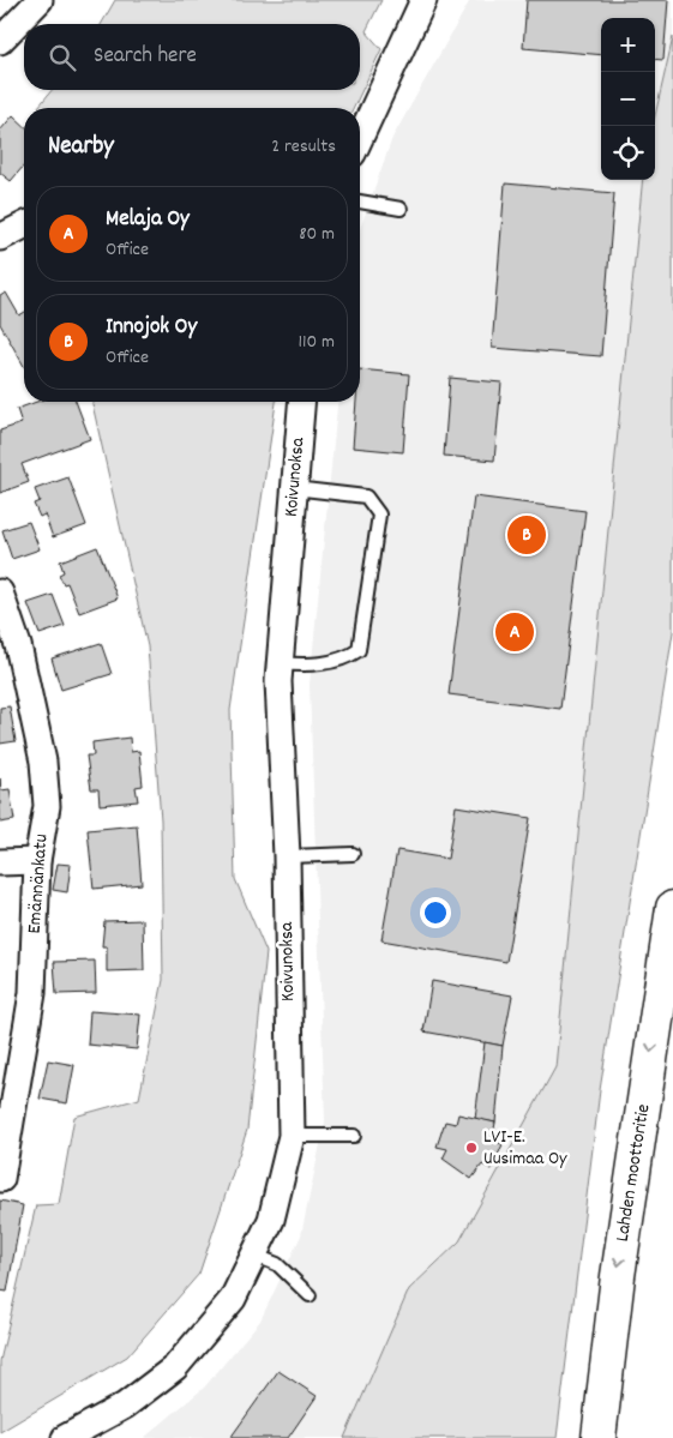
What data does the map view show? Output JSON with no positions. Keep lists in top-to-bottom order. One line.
{"streets":{"highway":["Lahden moottoritie"],"street":["Koivunoksa","Emännänkatu"]},"one_way":["Lahden moottoritie"],"places":["LVI-E. Uusimaa Oy"],"page":{"map_buttons":["+","−"],"search":"Search here","heading":["Nearby","2 results"],"list":[{"mark":"A","name":"Melaja Oy","note":"Office","value":"80 m"},{"mark":"B","name":"Innojok Oy","note":"Office","value":"110 m"}],"pins":["B","A"]}}
